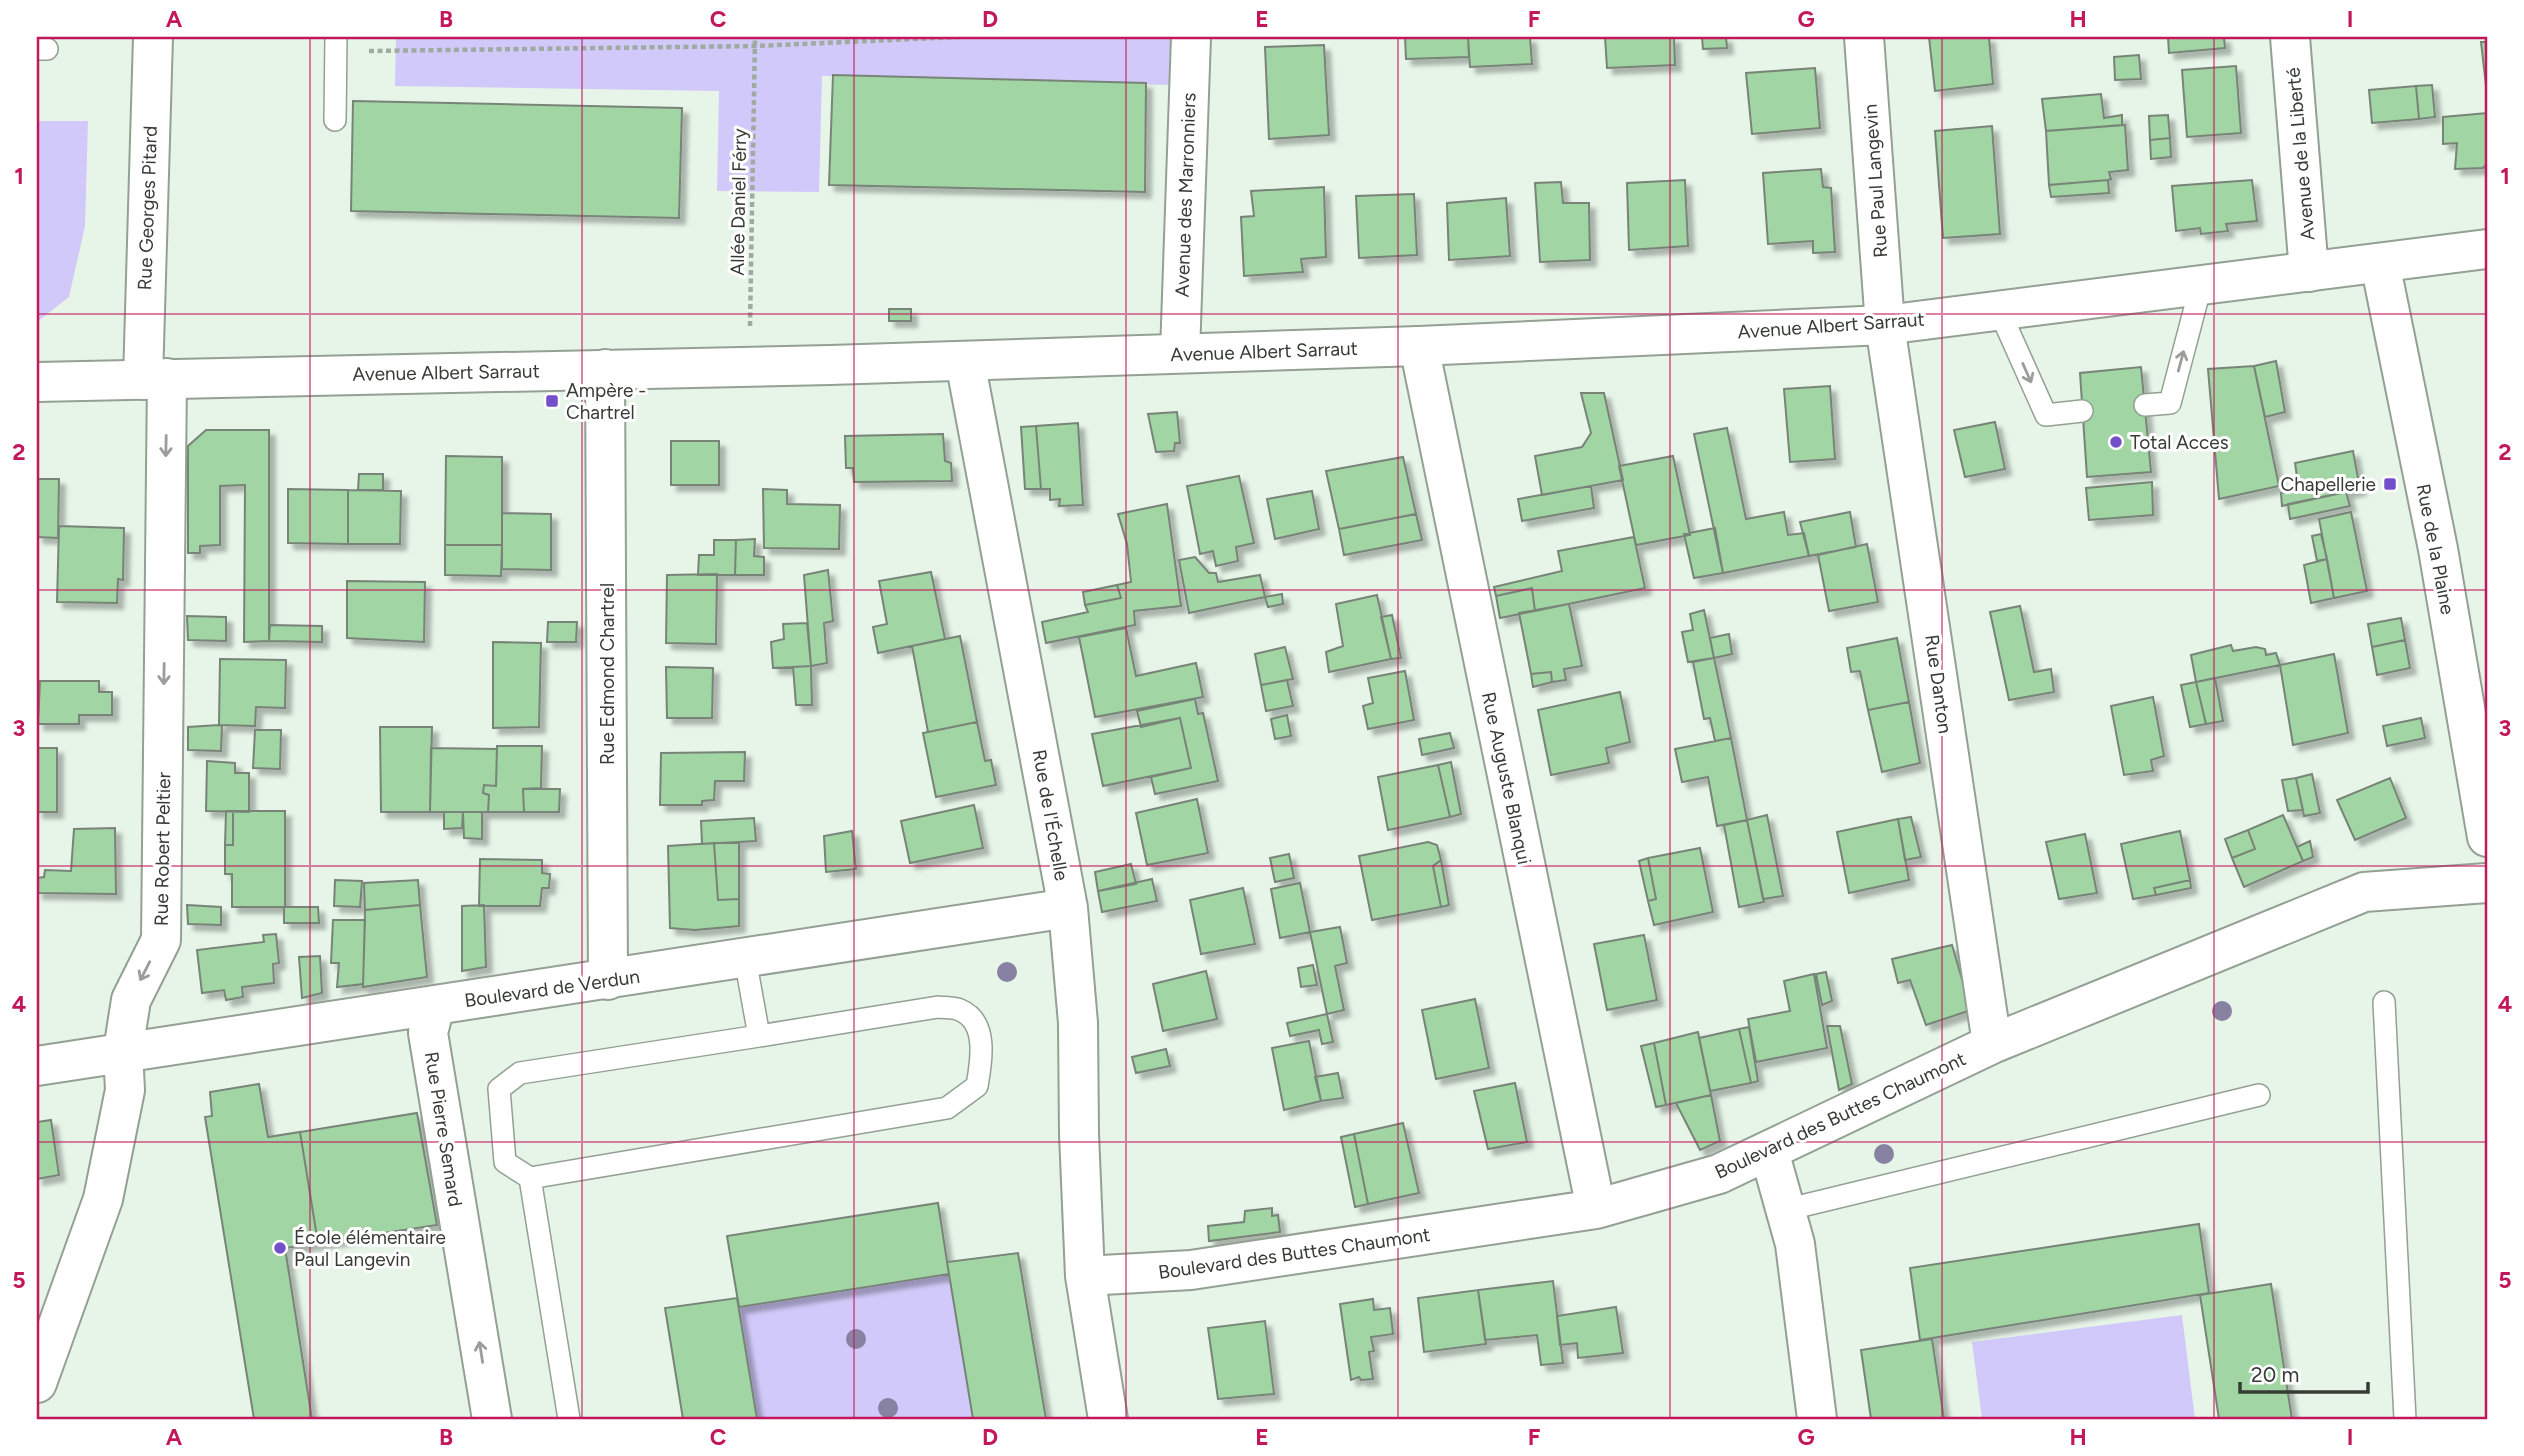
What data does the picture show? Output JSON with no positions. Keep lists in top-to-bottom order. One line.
{"streets":{"street":["Avenue de la Liberté","Rue Paul Langevin","Avenue des Marronniers","Rue Georges Pitard","Avenue Albert Sarraut","Rue de la Plaine","Rue Edmond Chartrel","Rue Danton","Rue Auguste Blanqui","Rue de l'Échelle","Rue Robert Peltier","Boulevard de Verdun","Boulevard des Buttes Chaumont","Rue Pierre Semard"],"path":["Allée Daniel Férry"]},"crossings":[["Avenue de la Liberté","Avenue Albert Sarraut"],["Rue Paul Langevin","Avenue Albert Sarraut"],["Rue Paul Langevin","Rue Danton"],["Avenue des Marronniers","Avenue Albert Sarraut"],["Allée Daniel Férry","Avenue Albert Sarraut"],["Rue Georges Pitard","Avenue Albert Sarraut"],["Rue Georges Pitard","Rue Robert Peltier"],["Avenue Albert Sarraut","Rue de la Plaine"],["Avenue Albert Sarraut","Rue Edmond Chartrel"],["Avenue Albert Sarraut","Rue Danton"],["Avenue Albert Sarraut","Rue Auguste Blanqui"],["Avenue Albert Sarraut","Rue de l'Échelle"],["Avenue Albert Sarraut","Rue Robert Peltier"],["Rue Edmond Chartrel","Boulevard de Verdun"],["Rue Danton","Boulevard des Buttes Chaumont"],["Rue Auguste Blanqui","Boulevard des Buttes Chaumont"],["Rue de l'Échelle","Boulevard de Verdun"],["Rue de l'Échelle","Boulevard des Buttes Chaumont"],["Rue Robert Peltier","Boulevard de Verdun"],["Boulevard de Verdun","Rue Pierre Semard"]],"one_way":["Rue Robert Peltier","Rue Pierre Semard"],"places":{"transit":["Ampère - Chartrel","Chapellerie"],"other":["Total Acces","École élémentaire Paul Langevin"]},"scale_bar":"20 m","grid":{"columns":["A","B","C","D","E","F","G","H","I"],"rows":["1","2","3","4","5"]}}
